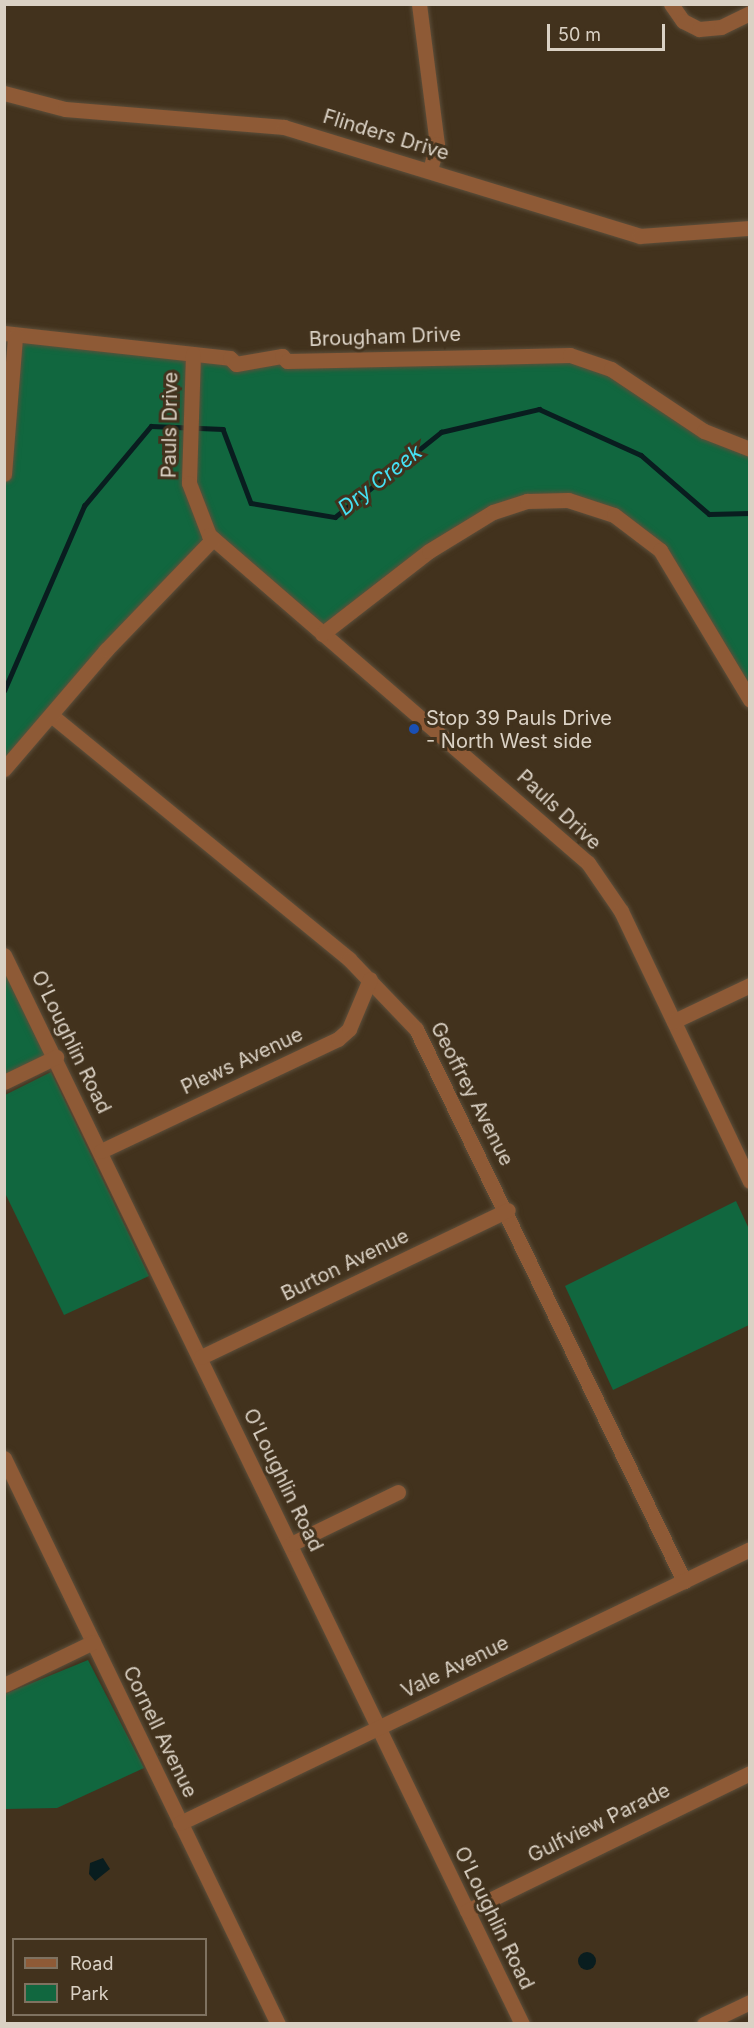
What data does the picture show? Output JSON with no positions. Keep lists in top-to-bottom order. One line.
{"streets":{"street":["Flinders Drive","Brougham Drive","Pauls Drive","O'Loughlin Road","Plews Avenue","Geoffrey Avenue","Burton Avenue","Vale Avenue","Cornell Avenue","Gulfview Parade"]},"crossings":[["Brougham Drive","Pauls Drive"],["O'Loughlin Road","Plews Avenue"],["O'Loughlin Road","Burton Avenue"],["O'Loughlin Road","Vale Avenue"],["O'Loughlin Road","Gulfview Parade"],["Plews Avenue","Geoffrey Avenue"],["Geoffrey Avenue","Burton Avenue"],["Geoffrey Avenue","Vale Avenue"],["Vale Avenue","Cornell Avenue"]],"water":["Dry Creek"],"places":["Stop 39 Pauls Drive - North West side"],"legend":["Road","Park"],"scale_bar":"50 m"}
